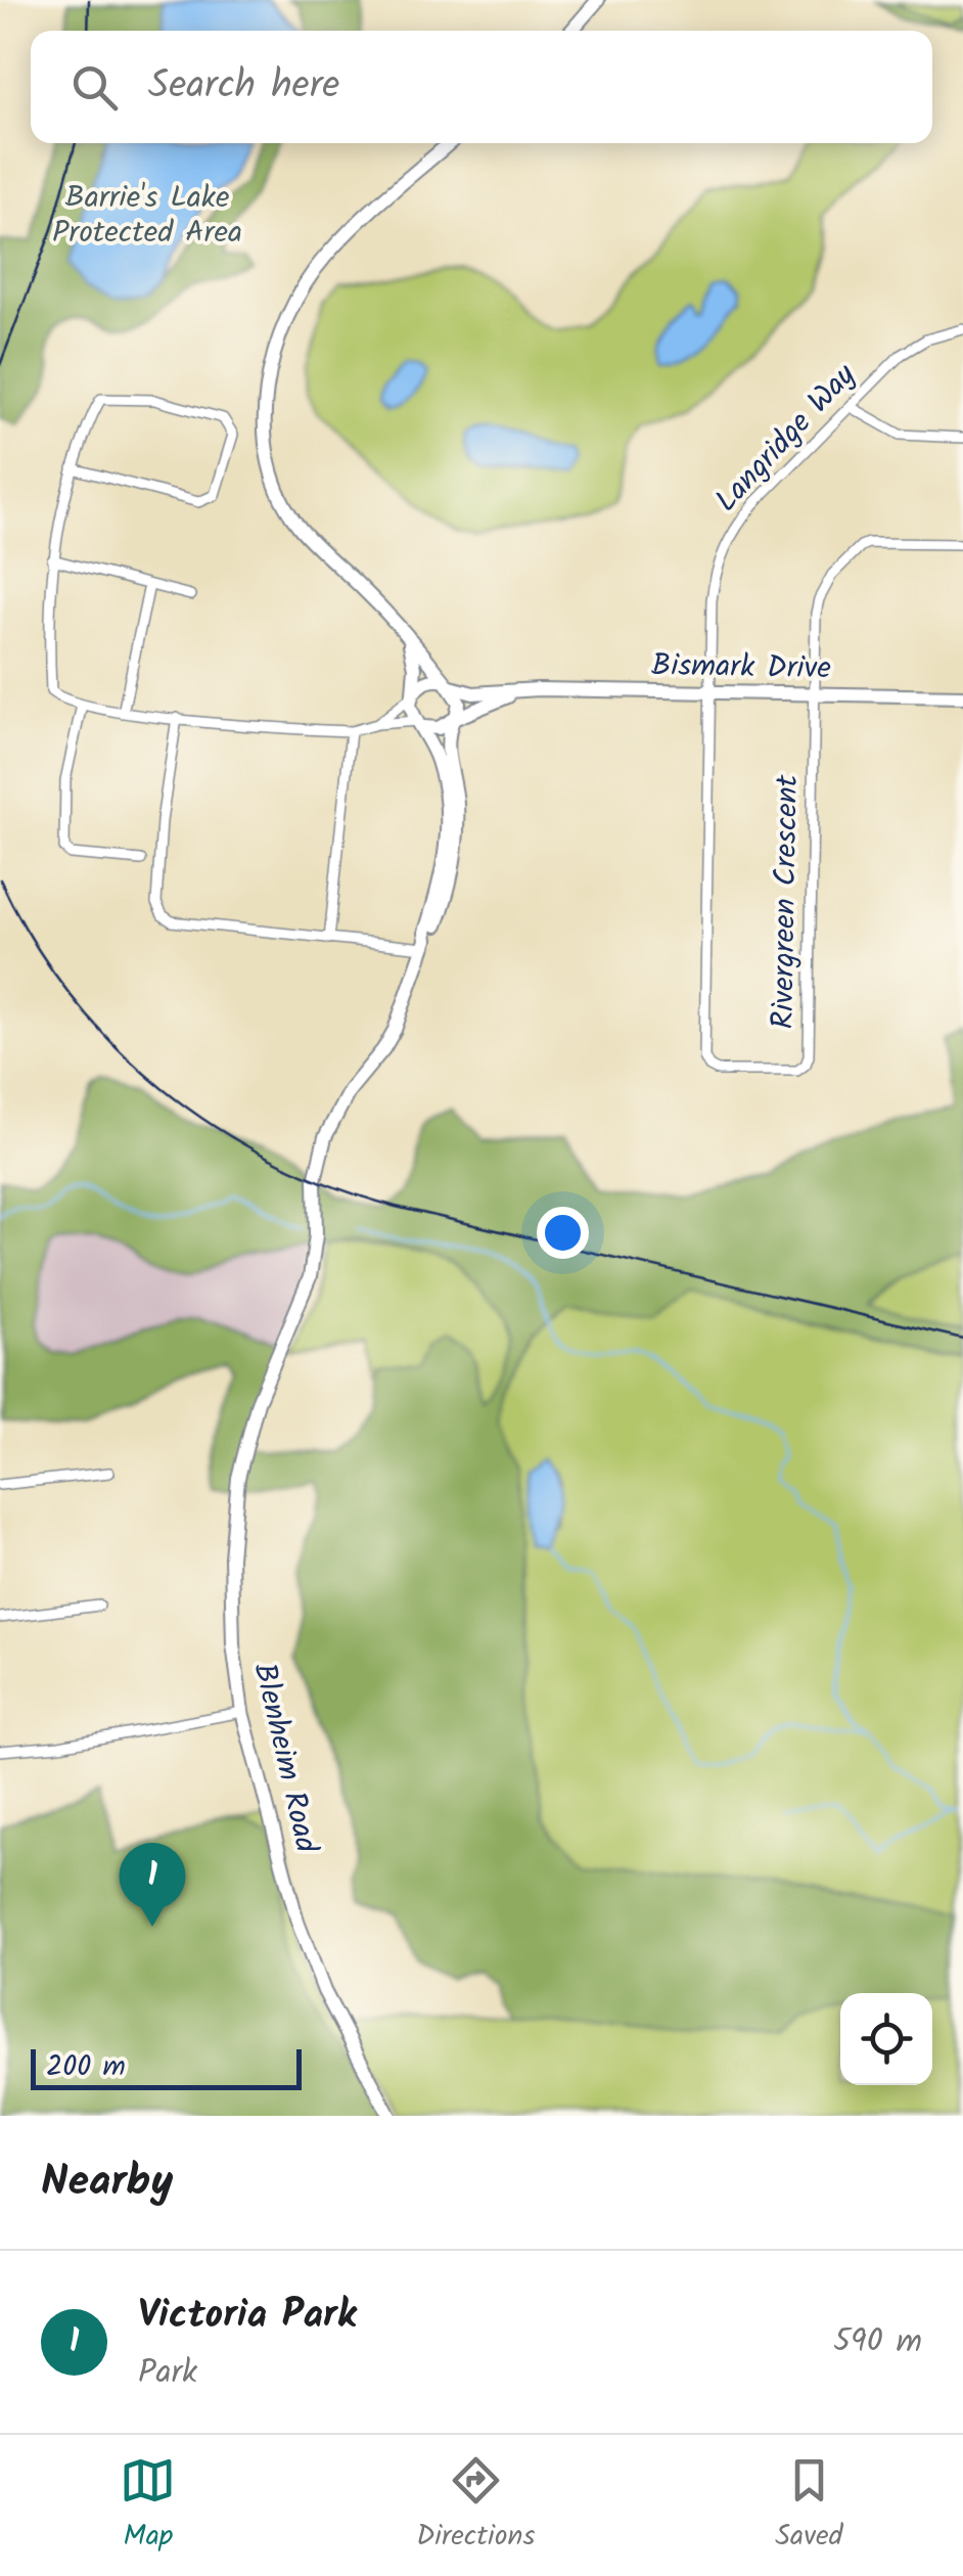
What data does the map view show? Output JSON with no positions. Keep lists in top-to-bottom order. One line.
{"streets":{"main road":["Bismark Drive","Blenheim Road"],"street":["Langridge Way","Rivergreen Crescent"]},"crossings":[["Langridge Way","Bismark Drive"],["Langridge Way","Rivergreen Crescent"],["Bismark Drive","Rivergreen Crescent"],["Bismark Drive","Blenheim Road"]],"parks":["Barrie's Lake Protected Area"],"scale_bar":"200 m","page":{"search":"Search here","pins":"1","scale":"200 m","heading":"Nearby","list":[{"mark":"1","name":"Victoria Park","note":"Park","value":"590 m"}],"nav":["Map","Directions","Saved"]}}
